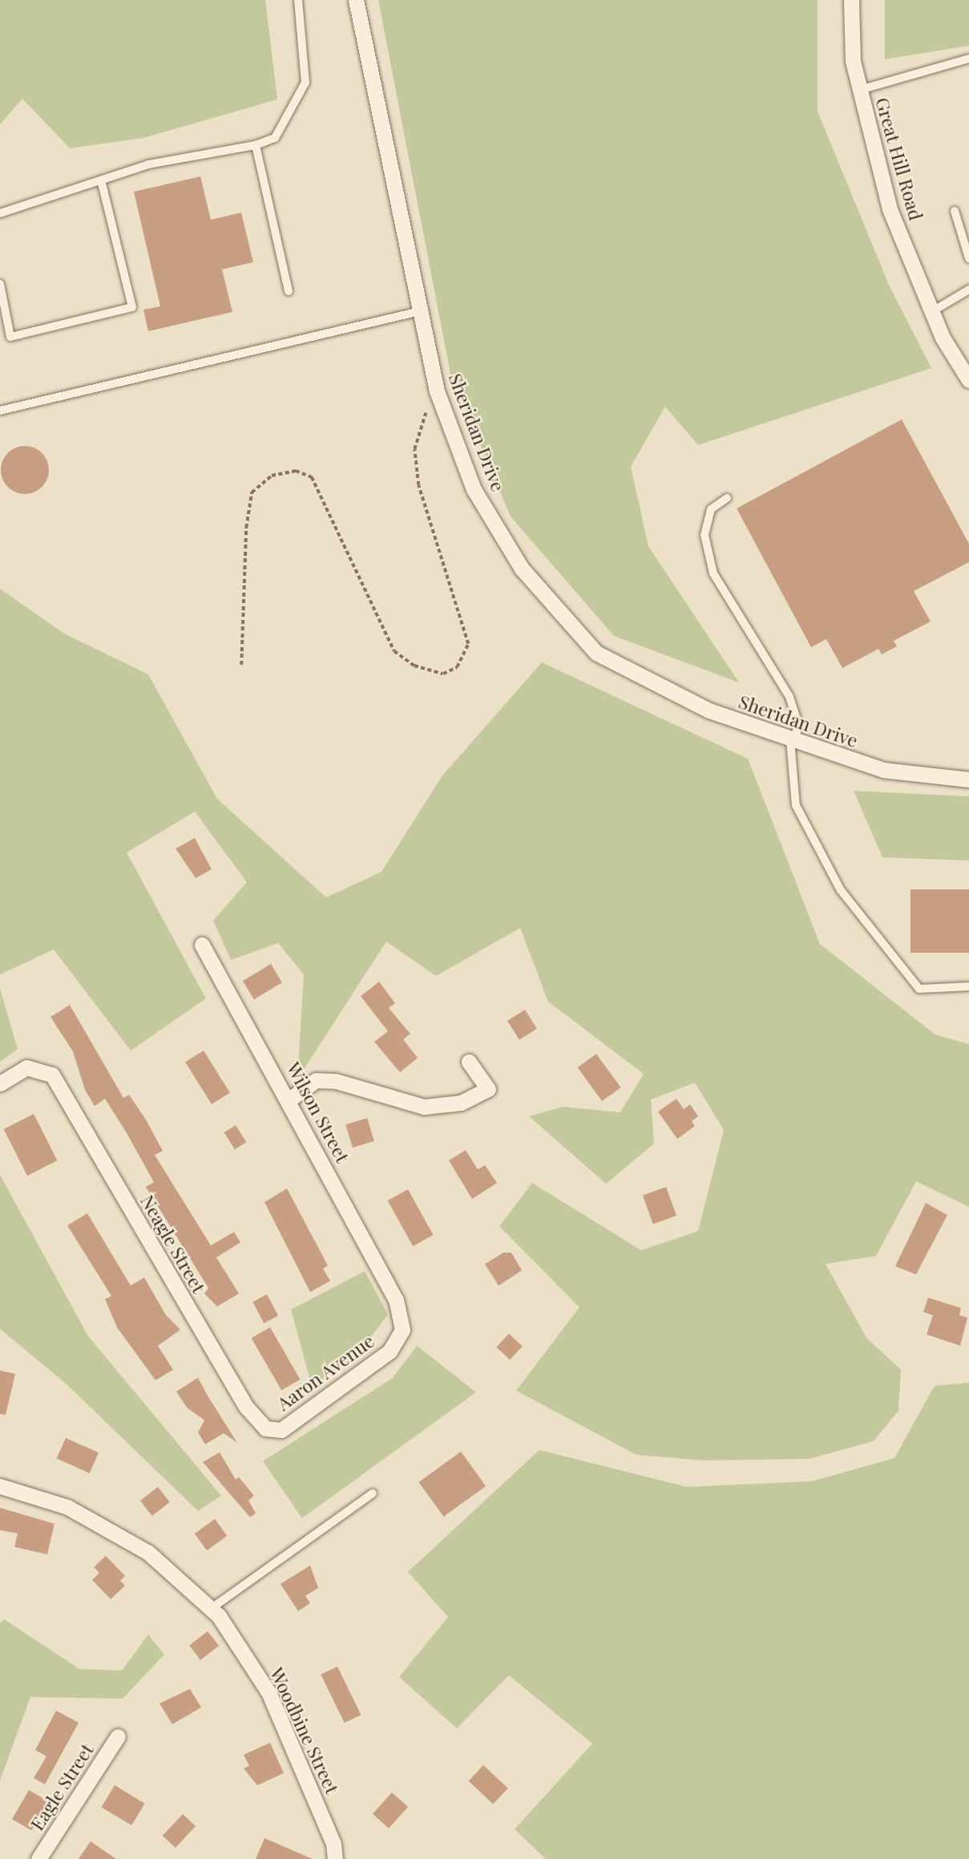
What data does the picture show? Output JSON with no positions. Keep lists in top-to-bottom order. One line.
{"streets":{"street":["Great Hill Road","Sheridan Drive","Wilson Street","Neagle Street","Aaron Avenue","Woodbine Street","Eagle Street"]},"crossings":[["Wilson Street","Aaron Avenue"],["Neagle Street","Aaron Avenue"]]}
